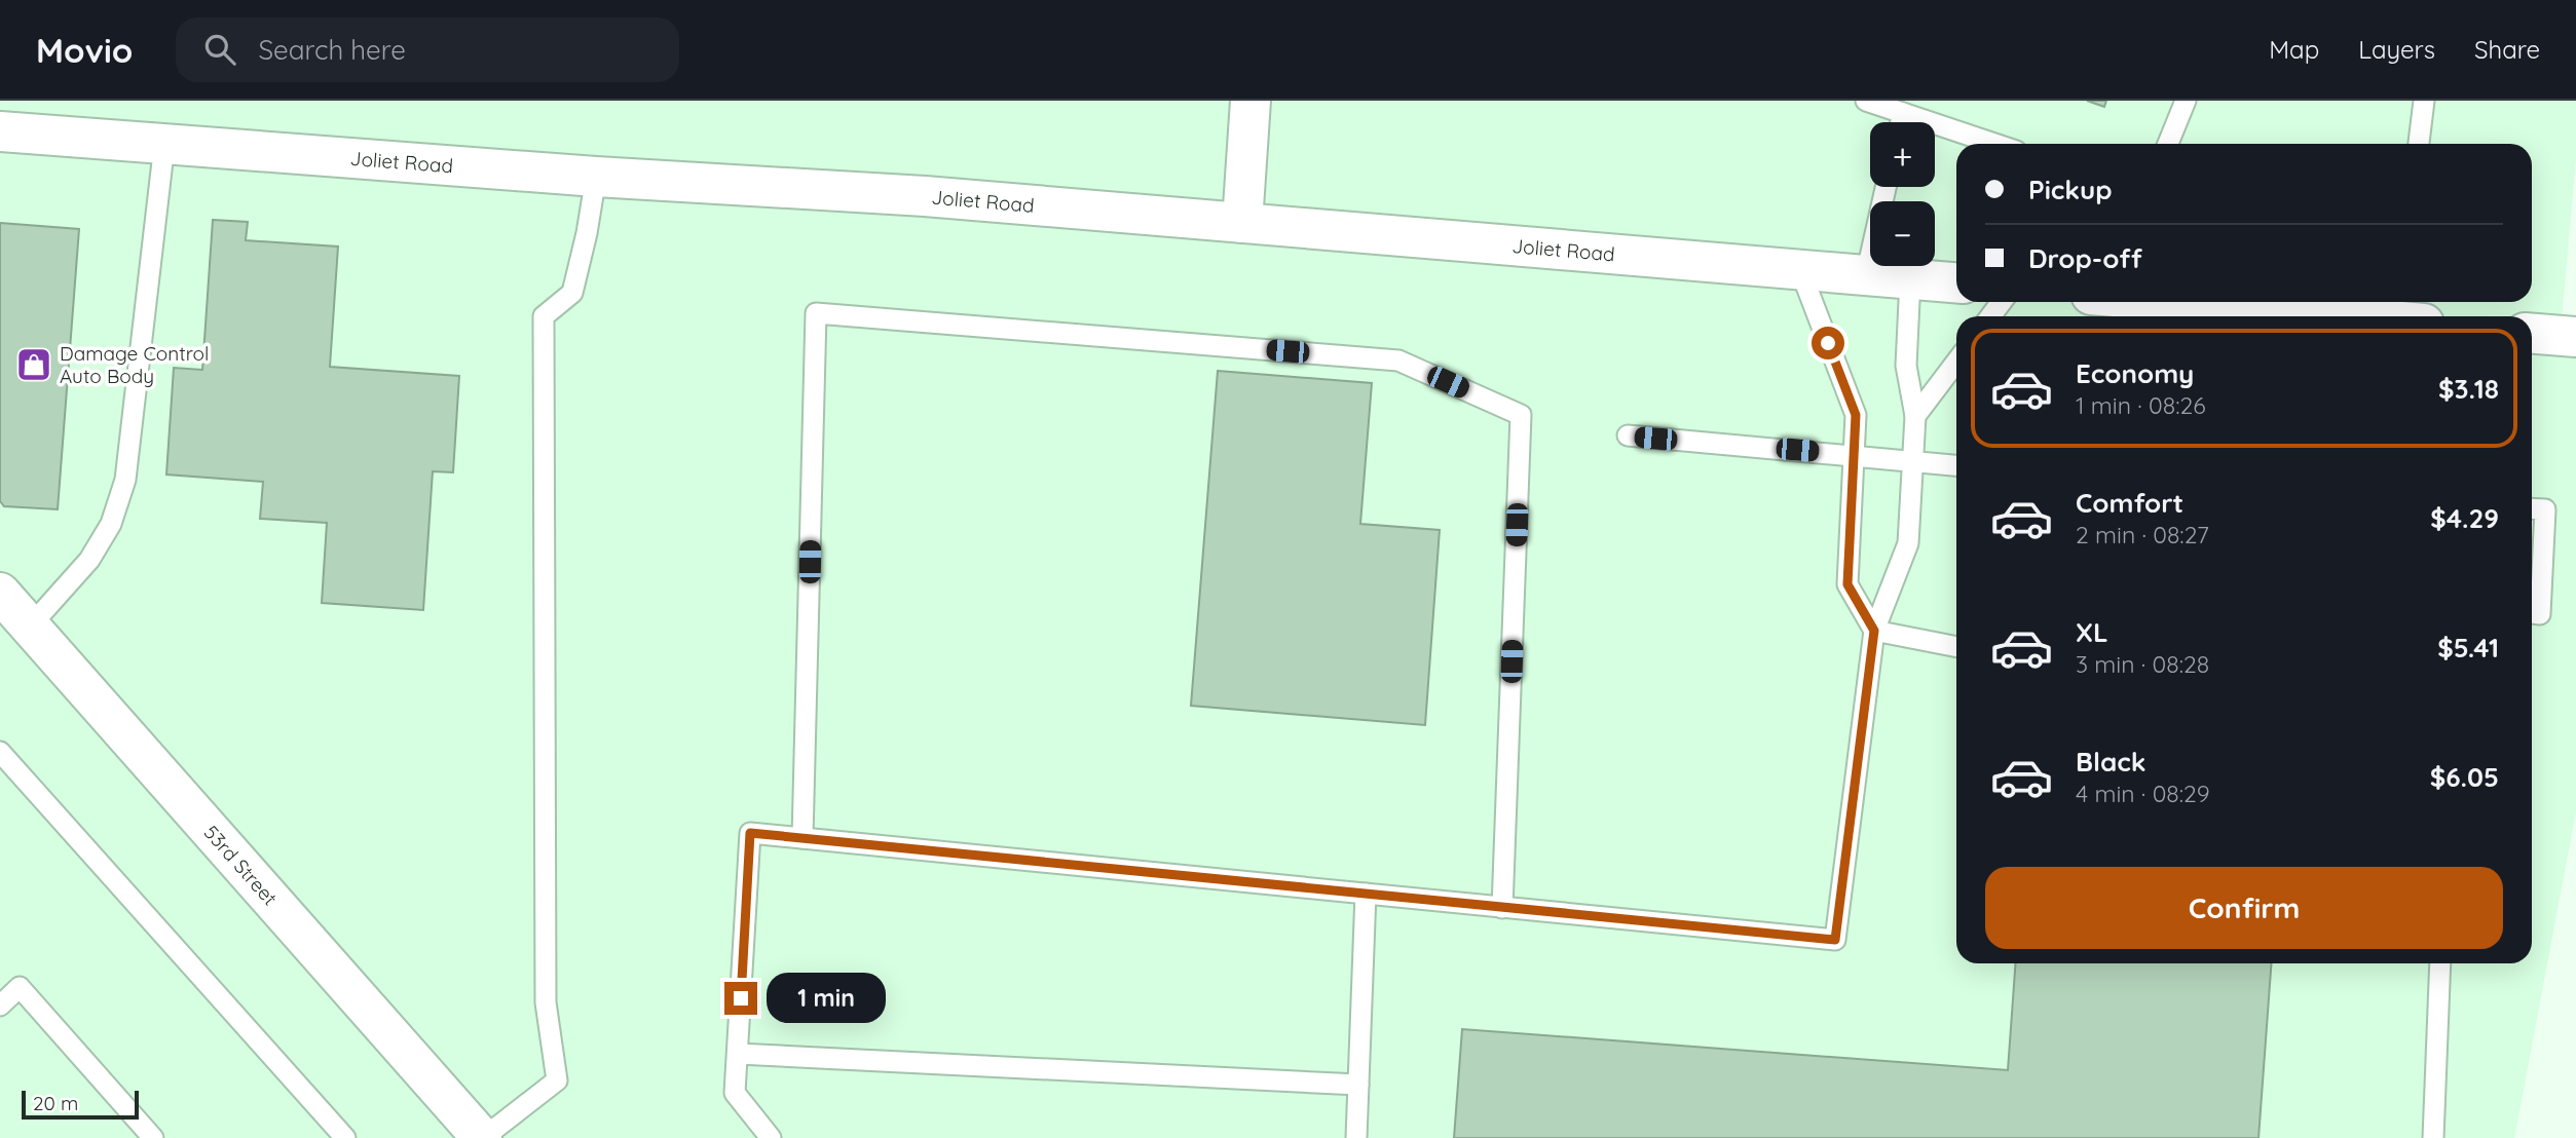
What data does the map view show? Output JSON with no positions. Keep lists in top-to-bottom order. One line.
{"streets":{"main road":["Joliet Road","53rd Street"]},"places":{"shop":["Damage Control Auto Body"]},"scale_bar":"20 m","page":{"header":"Movio","search":"Search here","nav":["Map","Layers","Share"],"map_buttons":["+","−"],"banner":["Pickup","Drop-off"],"list":[{"name":"Economy","note":"1 min · 08:26","value":"$3.18"},{"name":"Comfort","note":"2 min · 08:27","value":"$4.29"},{"name":"XL","note":"3 min · 08:28","value":"$5.41"},{"name":"Black","note":"4 min · 08:29","value":"$6.05"}],"buttons":"Confirm","bubble":"1 min","scale":"20 m"}}
